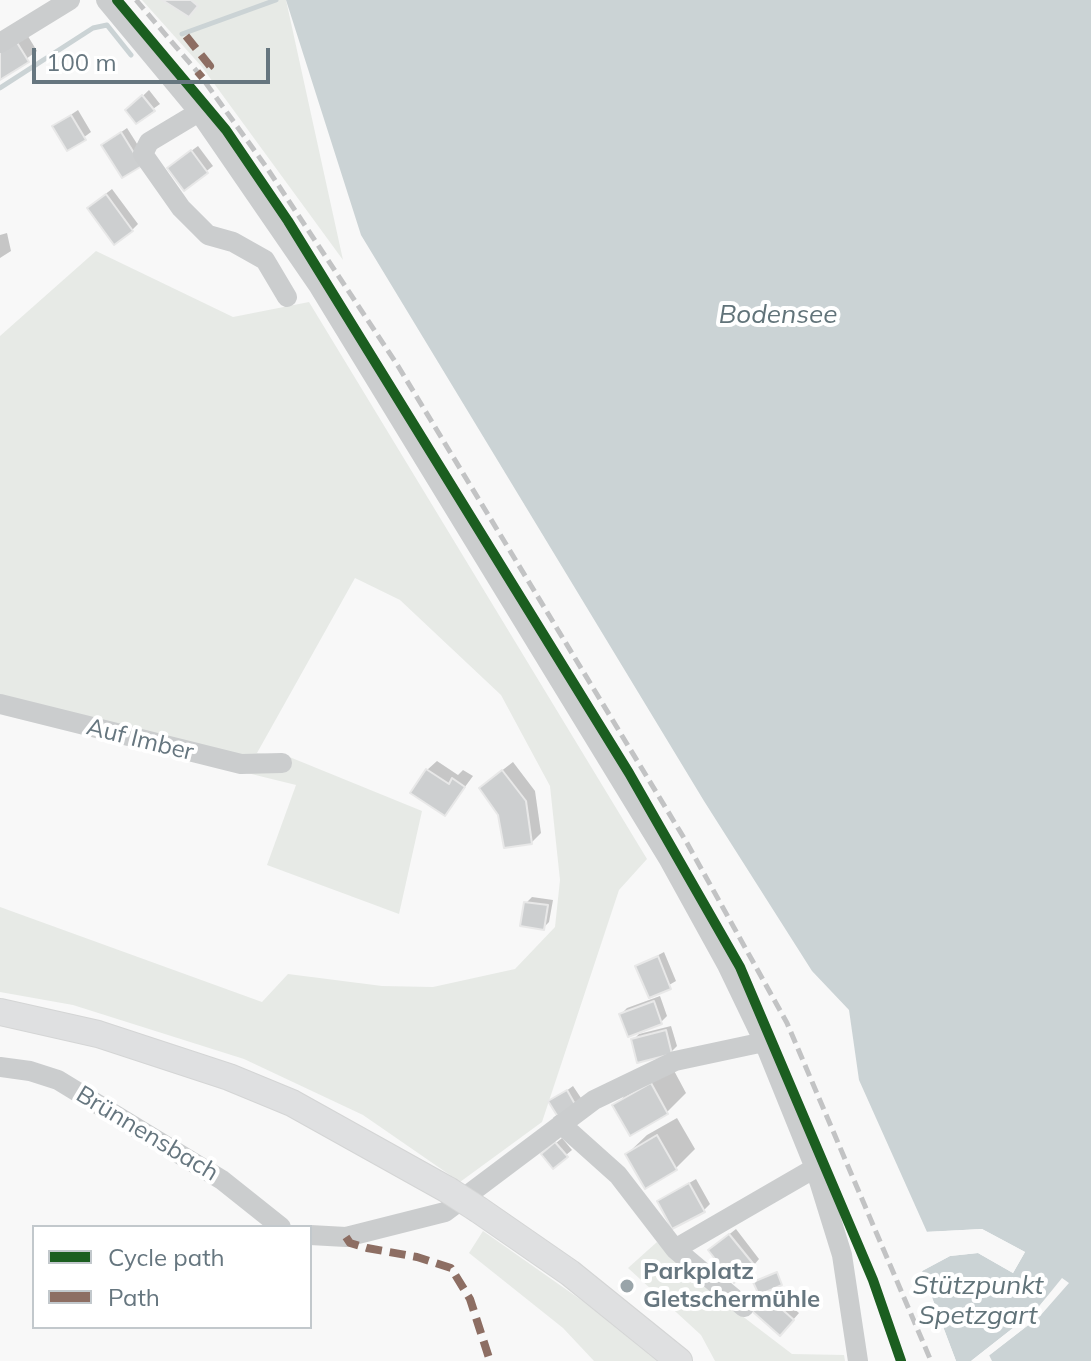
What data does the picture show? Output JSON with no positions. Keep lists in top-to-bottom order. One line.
{"streets":{"street":["Auf Imber","Brünnensbach"]},"water":["Bodensee","Stützpunkt Spetzgart"],"places":["Parkplatz Gletschermühle"],"legend":["Cycle path","Path"],"scale_bar":"100 m"}
